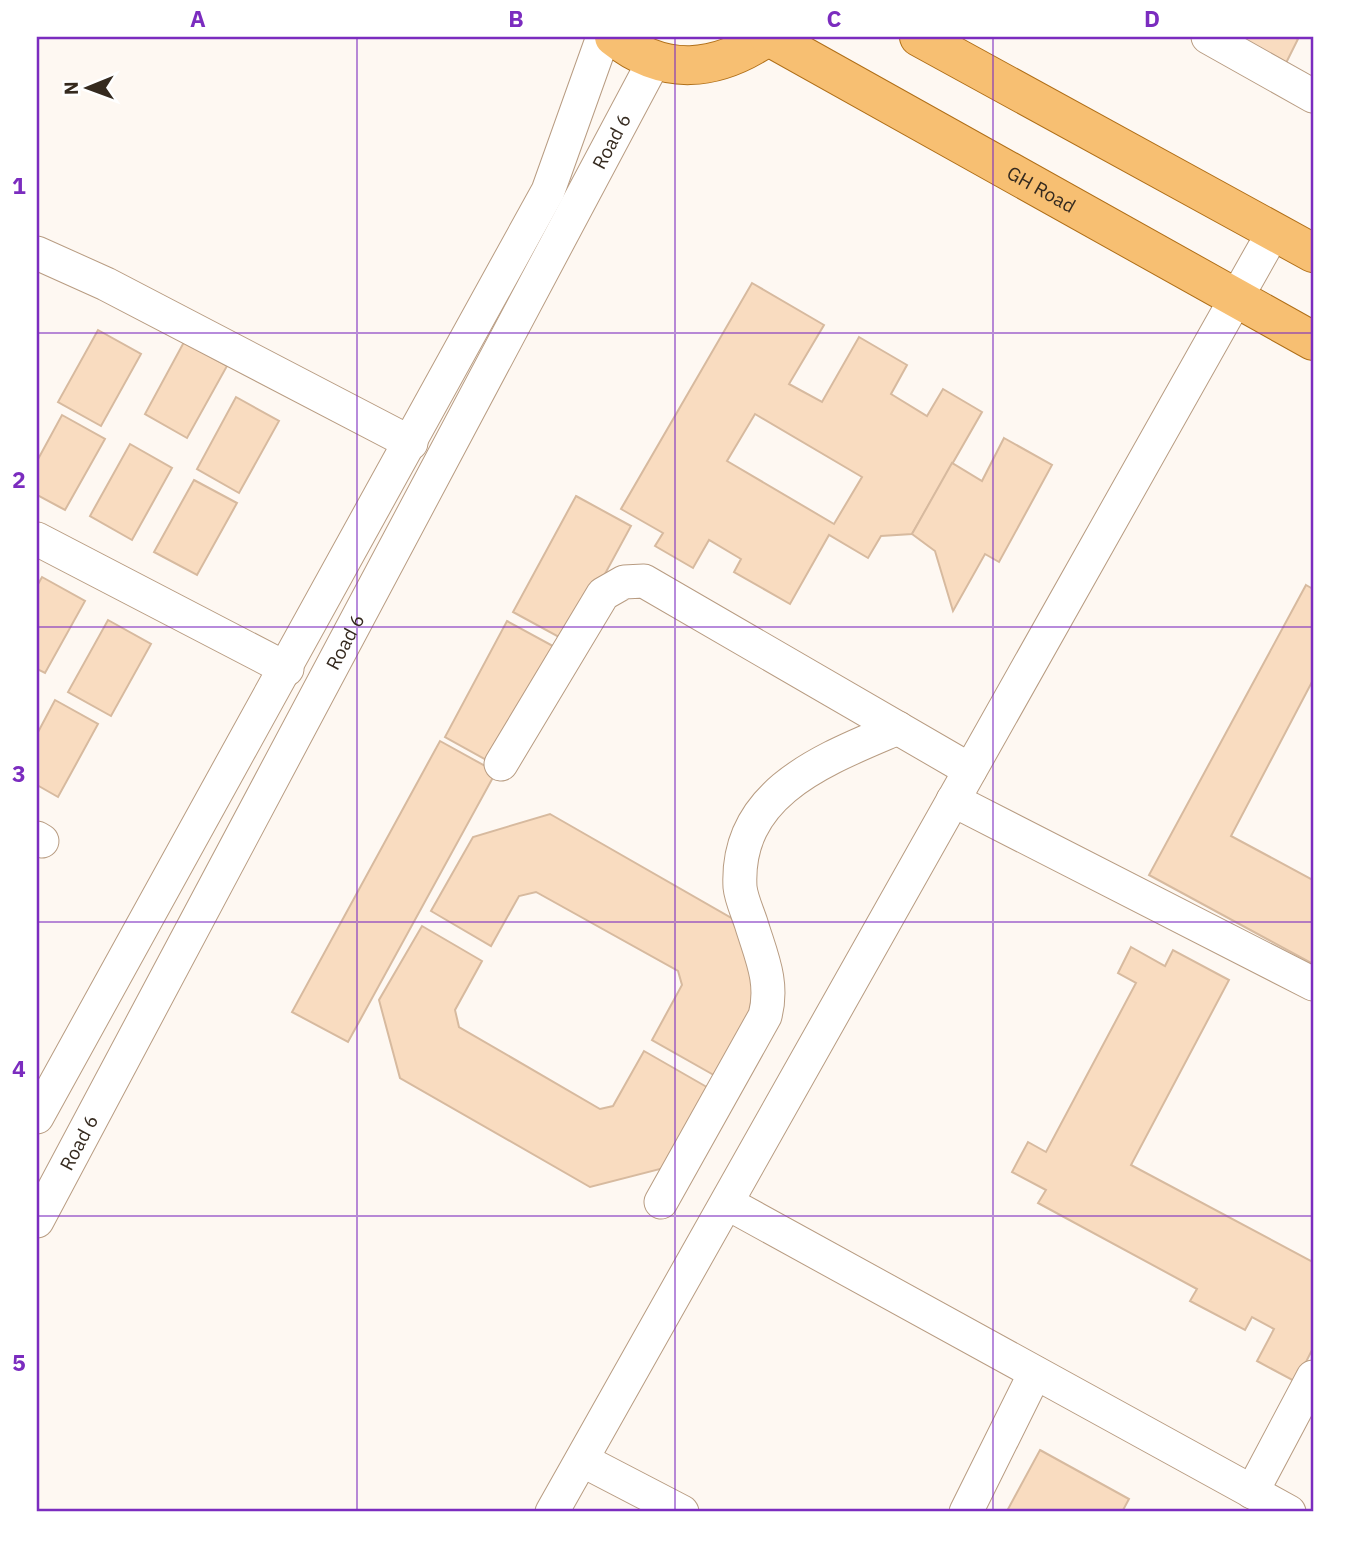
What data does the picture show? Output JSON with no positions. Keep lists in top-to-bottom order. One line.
{"streets":{"main road":["GH Road"],"street":["Road 6"]},"north":"left","grid":{"columns":["A","B","C","D"],"rows":["1","2","3","4","5"]}}
